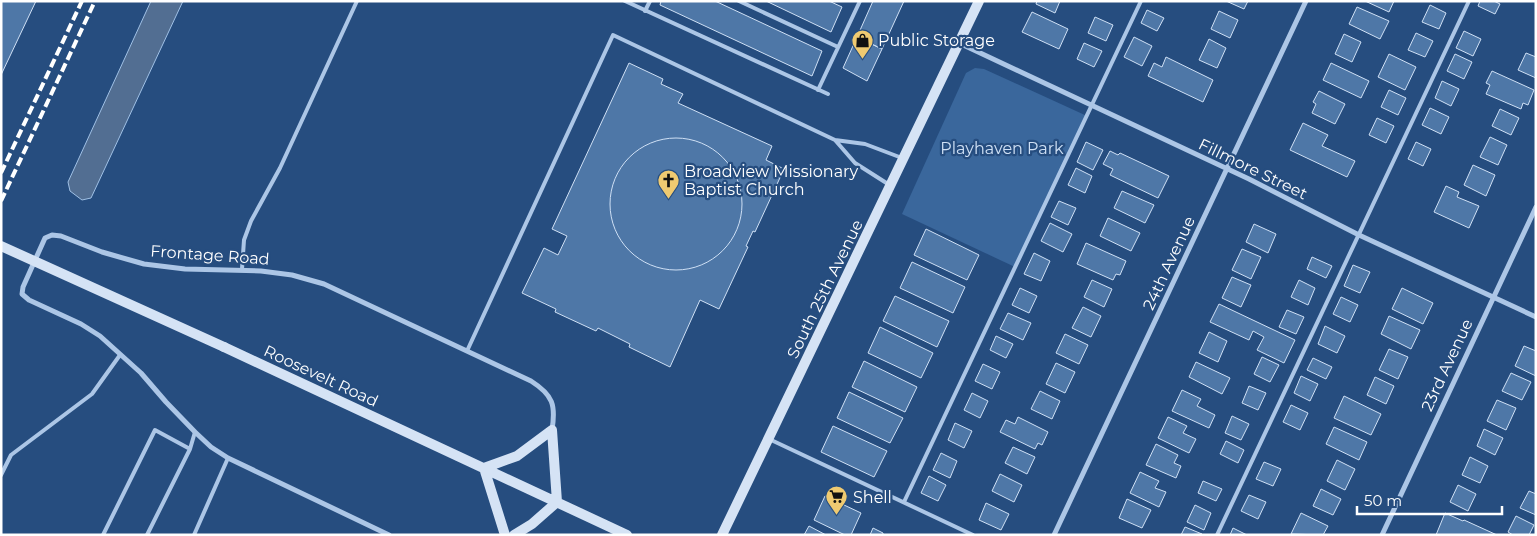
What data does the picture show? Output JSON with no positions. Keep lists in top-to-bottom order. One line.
{"streets":{"main road":["South 25th Avenue","Roosevelt Road"],"street":["Fillmore Street","Frontage Road","24th Avenue","23rd Avenue"]},"crossings":[["Fillmore Street","24th Avenue"],["Fillmore Street","South 25th Avenue"],["Fillmore Street","23rd Avenue"]],"parks":["Playhaven Park"],"places":{"shop":["Public Storage"],"church":["Broadview Missionary Baptist Church"],"supermarket":["Shell"]},"scale_bar":"50 m"}
